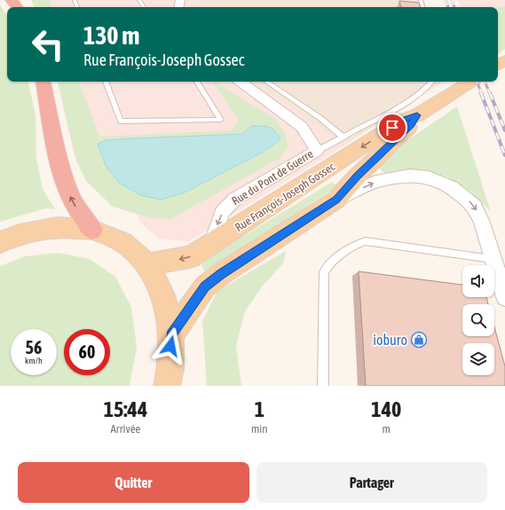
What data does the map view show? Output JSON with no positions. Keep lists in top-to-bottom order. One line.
{"streets":{"main road":["Rue François-Joseph Gossec"],"street":["Rue du Pont de Guerre"]},"crossings":[["Rue du Pont de Guerre","Rue François-Joseph Gossec"]],"one_way":["Rue du Pont de Guerre"],"places":{"shop":["ioburo"]},"page":{"turn":["130 m","Rue François-Joseph Gossec"],"speed":"56 km/h","limit":"60","eta":["15:44","Arrivée","1","min","140","m"],"buttons":["Quitter","Partager"]}}
